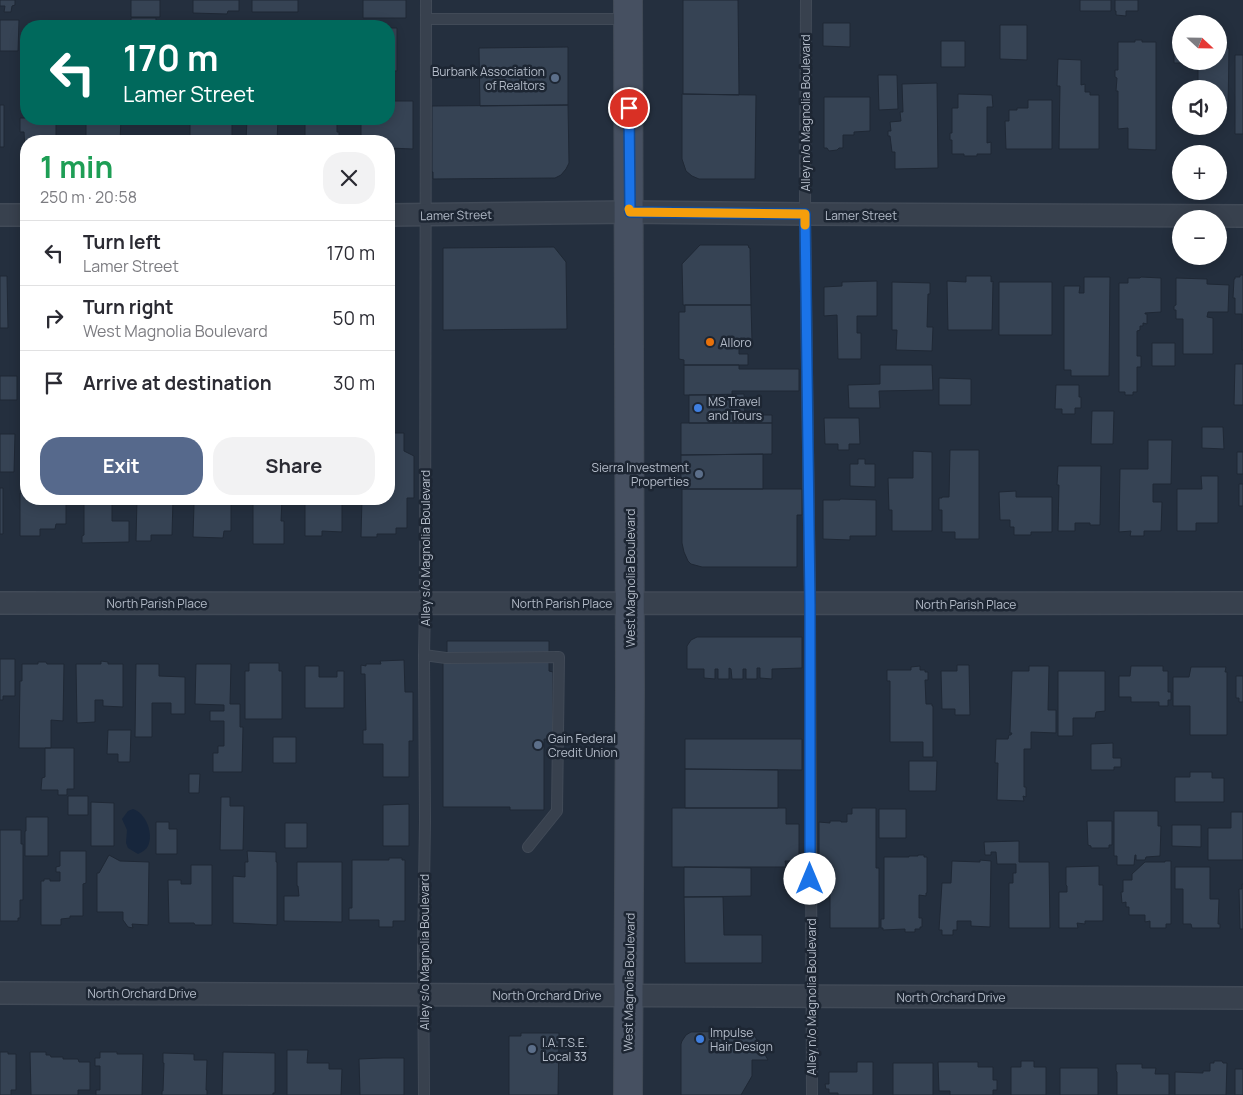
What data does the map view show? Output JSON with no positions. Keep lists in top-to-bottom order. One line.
{"streets":{"main road":["West Magnolia Boulevard"],"street":["Lamer Street","North Parish Place","North Orchard Drive"],"lane":["Alley n/o Magnolia Boulevard","Alley s/o Magnolia Boulevard"]},"crossings":[["Alley n/o Magnolia Boulevard","Lamer Street"],["Alley n/o Magnolia Boulevard","North Parish Place"],["Alley n/o Magnolia Boulevard","North Orchard Drive"],["Lamer Street","Alley s/o Magnolia Boulevard"],["Lamer Street","West Magnolia Boulevard"],["Alley s/o Magnolia Boulevard","North Parish Place"],["Alley s/o Magnolia Boulevard","North Orchard Drive"],["West Magnolia Boulevard","North Parish Place"],["West Magnolia Boulevard","North Orchard Drive"]],"places":["Burbank Association of Realtors","Alloro","MS Travel and Tours","Sierra Investment Properties","Gain Federal Credit Union","Impulse Hair Design","I.A.T.S.E. Local 33"],"north":"right","page":{"map_buttons":["+","−"],"turn":["170 m","Lamer Street"],"heading":["1 min","250 m · 20:58"],"list":[{"name":"Turn left","note":"Lamer Street","value":"170 m"},{"name":"Turn right","note":"West Magnolia Boulevard","value":"50 m"},{"name":"Arrive at destination","value":"30 m"}],"buttons":["Exit","Share"]}}
